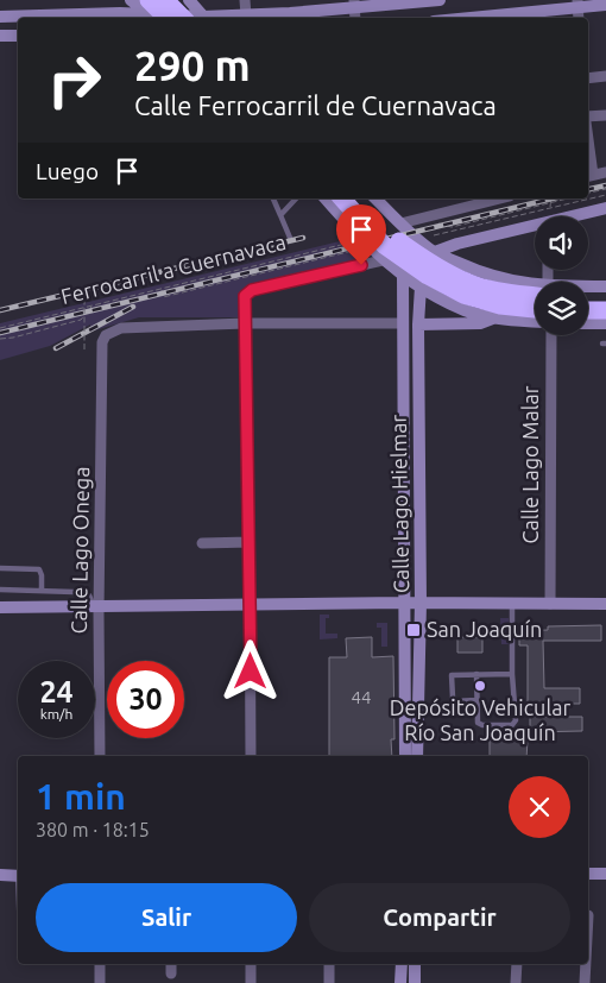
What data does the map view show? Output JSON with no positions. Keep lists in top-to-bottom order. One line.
{"streets":{"street":["Calle Lago Malar","Calle Lago Hielmar","Calle Lago Onega"],"path":["Ferrocarril a Cuernavaca"]},"places":{"transit":["San Joaquín"],"other":["Depósito Vehicular Río San Joaquín"]},"house_numbers":["44"],"page":{"turn":["290 m","Calle Ferrocarril de Cuernavaca"],"then":"Luego","speed":"24 km/h","limit":"30","heading":["1 min","380 m · 18:15"],"buttons":["Salir","Compartir"]}}
